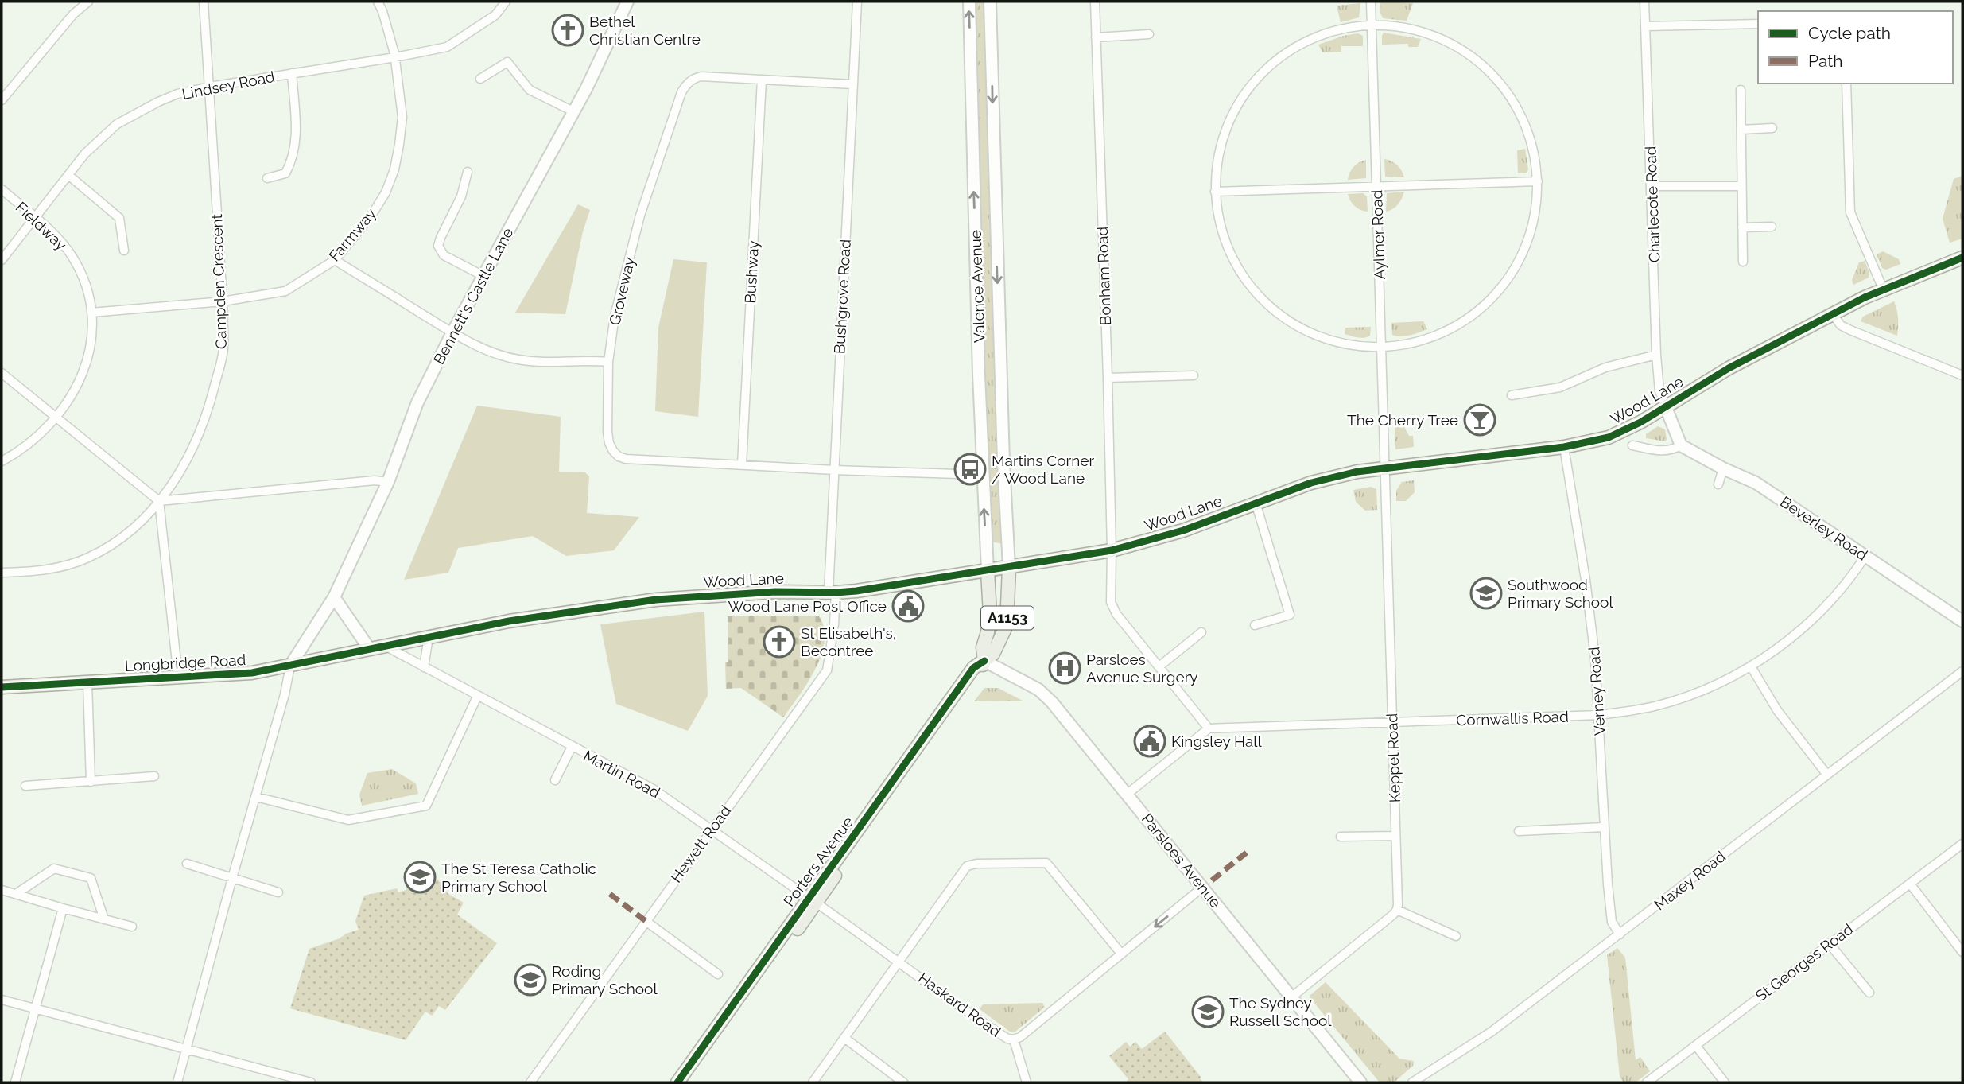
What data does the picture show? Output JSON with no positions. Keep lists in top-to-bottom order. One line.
{"streets":{"main road":["Wood Lane","A1153","Longbridge Road","Porters Avenue"],"street":["Lindsey Road","Charlecote Road","Fieldway","Farmway","Aylmer Road","Bushway","Bonham Road","Campden Crescent","Valence Avenue","Groveway","Bennett's Castle Lane","Bushgrove Road","Beverley Road","Verney Road","Cornwallis Road","Keppel Road","Martin Road","Hewett Road","Parsloes Avenue","Maxey Road","St Georges Road","Haskard Road"]},"crossings":[["Lindsey Road","Fieldway"],["Lindsey Road","Farmway"],["Lindsey Road","Campden Crescent"],["Charlecote Road","Wood Lane"],["Fieldway","Farmway"],["Farmway","Campden Crescent"],["Aylmer Road","Wood Lane"],["Aylmer Road","Keppel Road"],["Bushway","Groveway"],["Bonham Road","Wood Lane"],["Bonham Road","Cornwallis Road"],["Valence Avenue","Groveway"],["Valence Avenue","Wood Lane"],["Valence Avenue","A1153"],["Valence Avenue","Porters Avenue"],["Groveway","Bushgrove Road"],["Bennett's Castle Lane","Longbridge Road"],["Bushgrove Road","Wood Lane"],["Bushgrove Road","Hewett Road"],["Wood Lane","A1153"],["Wood Lane","Longbridge Road"],["Wood Lane","Verney Road"],["Wood Lane","Keppel Road"],["Wood Lane","Martin Road"],["Wood Lane","Hewett Road"],["Wood Lane","Porters Avenue"],["Beverley Road","Cornwallis Road"],["A1153","Parsloes Avenue"],["A1153","Porters Avenue"],["Verney Road","Cornwallis Road"],["Verney Road","Maxey Road"],["Cornwallis Road","Keppel Road"],["Martin Road","Hewett Road"],["Martin Road","Porters Avenue"],["Martin Road","Haskard Road"],["Parsloes Avenue","Porters Avenue"],["Parsloes Avenue","Haskard Road"],["Porters Avenue","Haskard Road"]],"places":{"church":["Bethel Christian Centre","St Elisabeth's, Becontree"],"bar":["The Cherry Tree"],"bus stop":["Martins Corner / Wood Lane"],"school or university":["Southwood Primary School","The St Teresa Catholic Primary School","Roding Primary School","The Sydney Russell School"],"public building":["Wood Lane Post Office","Kingsley Hall"],"hospital":["Parsloes Avenue Surgery"]},"legend":["Cycle path","Path"]}
